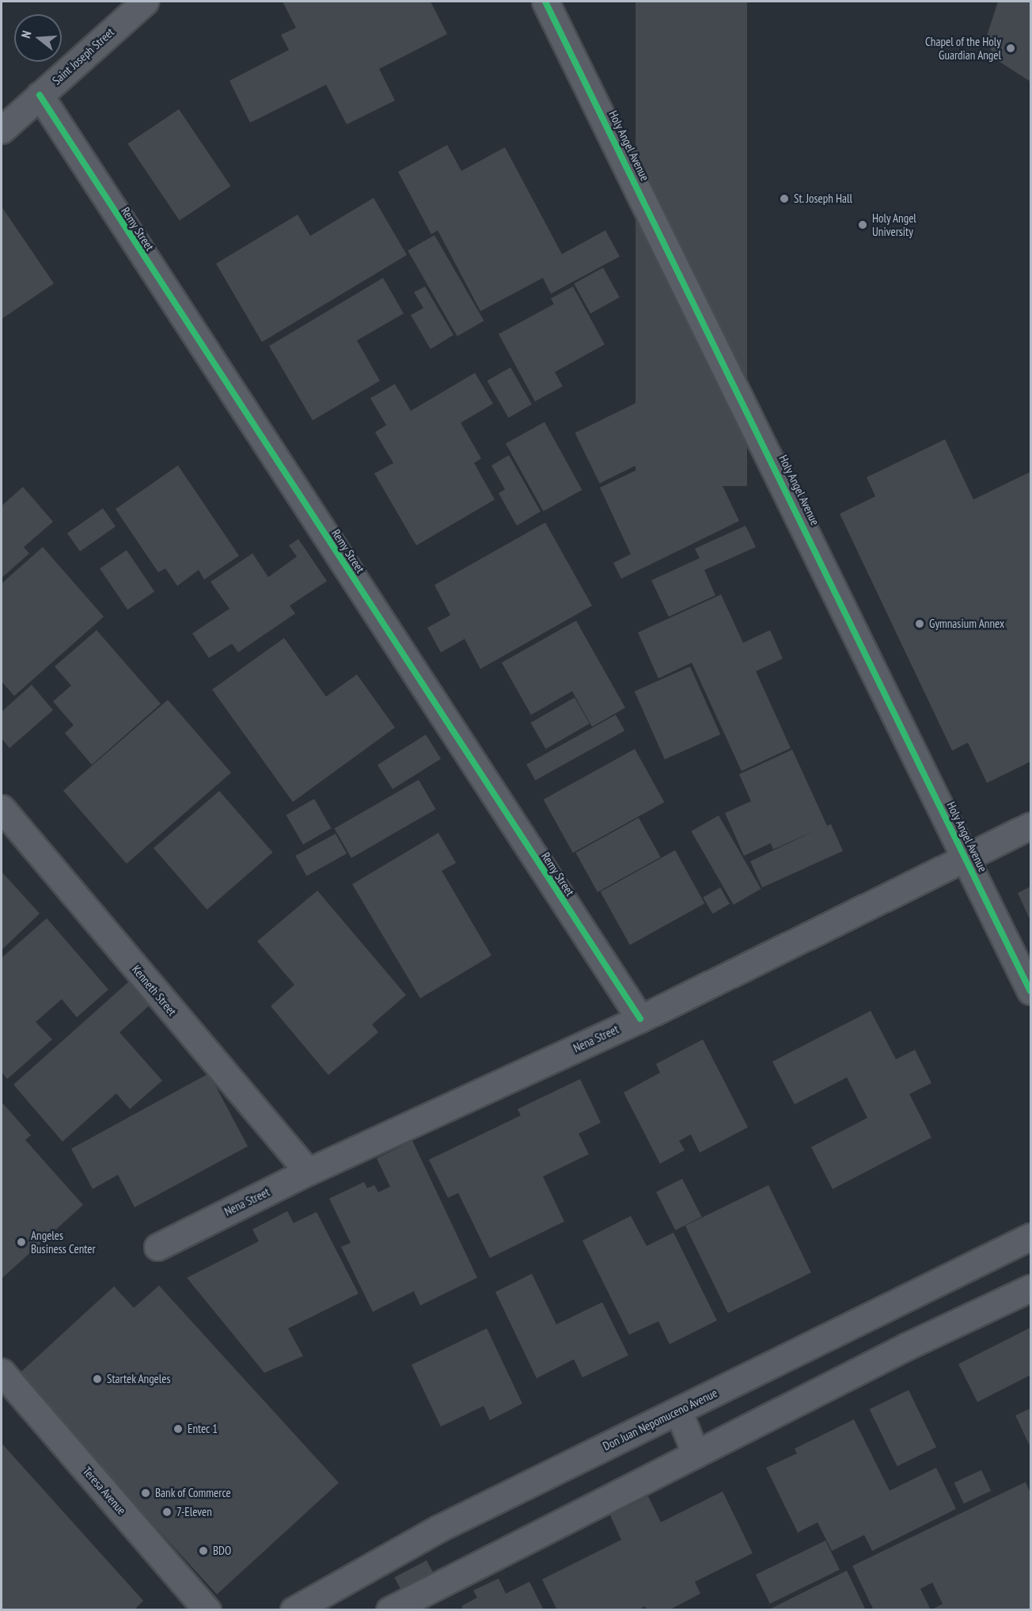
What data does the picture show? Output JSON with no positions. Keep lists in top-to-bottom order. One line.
{"streets":{"street":["Saint Joseph Street","Holy Angel Avenue","Remy Street","Kenneth Street","Nena Street","Don Juan Nepomuceno Avenue","Teresa Avenue"]},"crossings":[["Saint Joseph Street","Remy Street"],["Holy Angel Avenue","Nena Street"],["Remy Street","Nena Street"],["Kenneth Street","Nena Street"]],"places":["Chapel of the Holy Guardian Angel","St. Joseph Hall","Holy Angel University","Gymnasium Annex","Angeles Business Center","Startek Angeles","Entec 1","Bank of Commerce","7-Eleven","BDO"],"north":"left"}
